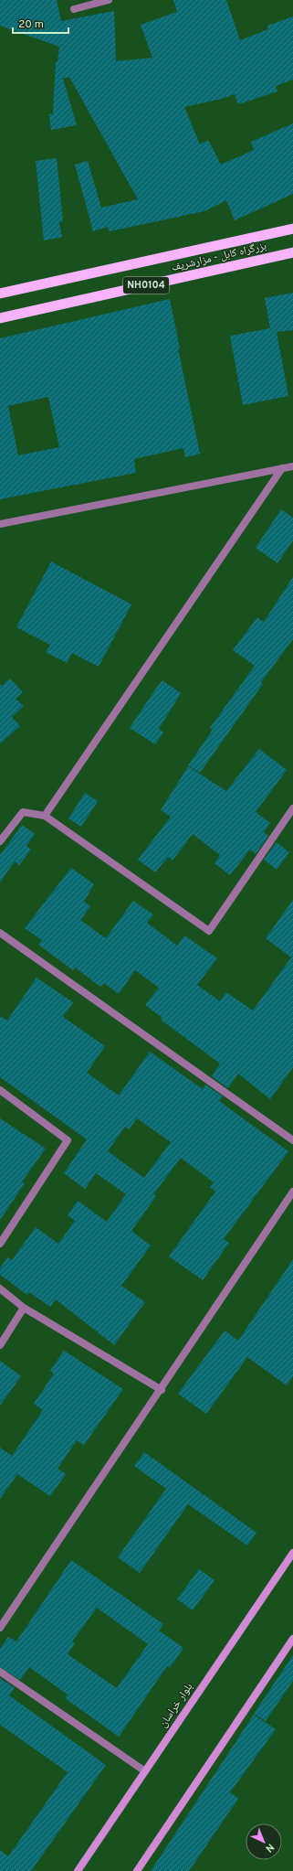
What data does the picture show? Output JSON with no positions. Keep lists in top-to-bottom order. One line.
{"streets":{"highway":["بزرگراه کابل - مزارشریف","NH0104"],"main road":["بلوار خراسان"]},"scale_bar":"20 m","north":"bottom right"}
